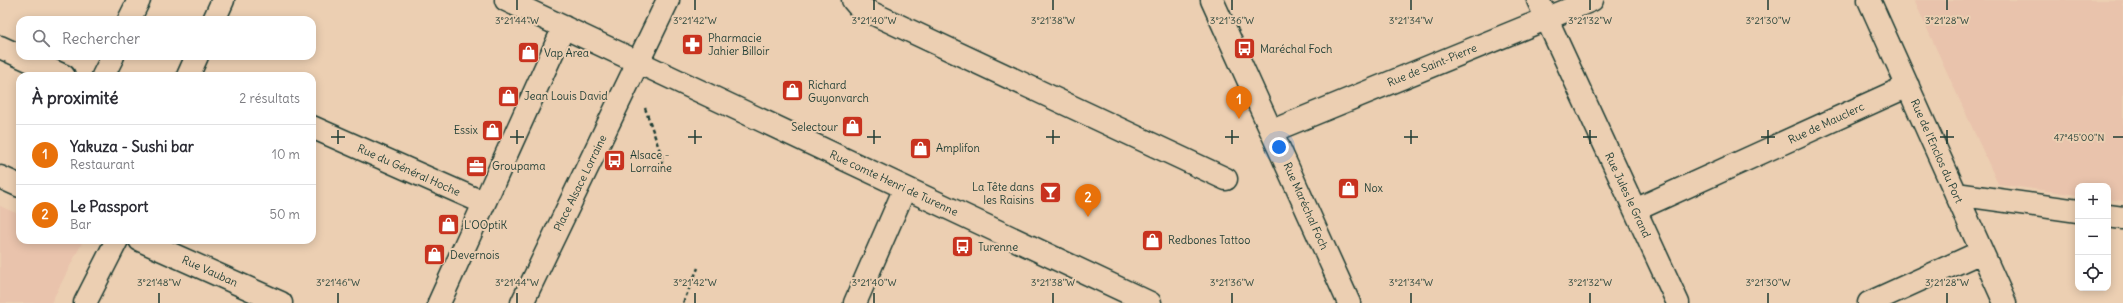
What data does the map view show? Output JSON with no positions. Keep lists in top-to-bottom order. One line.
{"streets":{"street":["Rue de Saint-Pierre","Rue de Mauclerc","Rue de l'Enclos du Port","Rue du Général Hoche","Place Alsace Lorraine","Rue comte Henri de Turenne","Rue Jules le Grand","Rue Maréchal Foch","Rue Vauban"]},"crossings":[["Rue de Saint-Pierre","Rue Jules le Grand"],["Rue de Saint-Pierre","Rue Maréchal Foch"],["Rue de Mauclerc","Rue de l'Enclos du Port"],["Rue de Mauclerc","Rue Jules le Grand"],["Place Alsace Lorraine","Rue comte Henri de Turenne"]],"places":{"pharmacy":["Pharmacie Jahier Billoir"],"bus stop":["Maréchal Foch","Alsace - Lorraine","Turenne"],"shop":["Vap Area","Richard Guyonvarch","Jean Louis David","Selectour","Essix","Amplifon","Nox","L'OOptiK","Redbones Tattoo","Devernois"],"office":["Groupama"],"bar":["La Tête dans les Raisins"]},"page":{"search":"Rechercher","heading":["À proximité","2 résultats"],"pins":["1","2"],"list":[{"mark":"1","name":"Yakuza - Sushi bar","note":"Restaurant","value":"10 m"},{"mark":"2","name":"Le Passport","note":"Bar","value":"50 m"}],"map_buttons":["+","−"]},"coordinates":["3°21'44\"W","3°21'42\"W","3°21'40\"W","3°21'38\"W","3°21'36\"W","3°21'34\"W","3°21'32\"W","3°21'30\"W","3°21'28\"W","47°45'00\"N","3°21'48\"W","3°21'46\"W"]}
